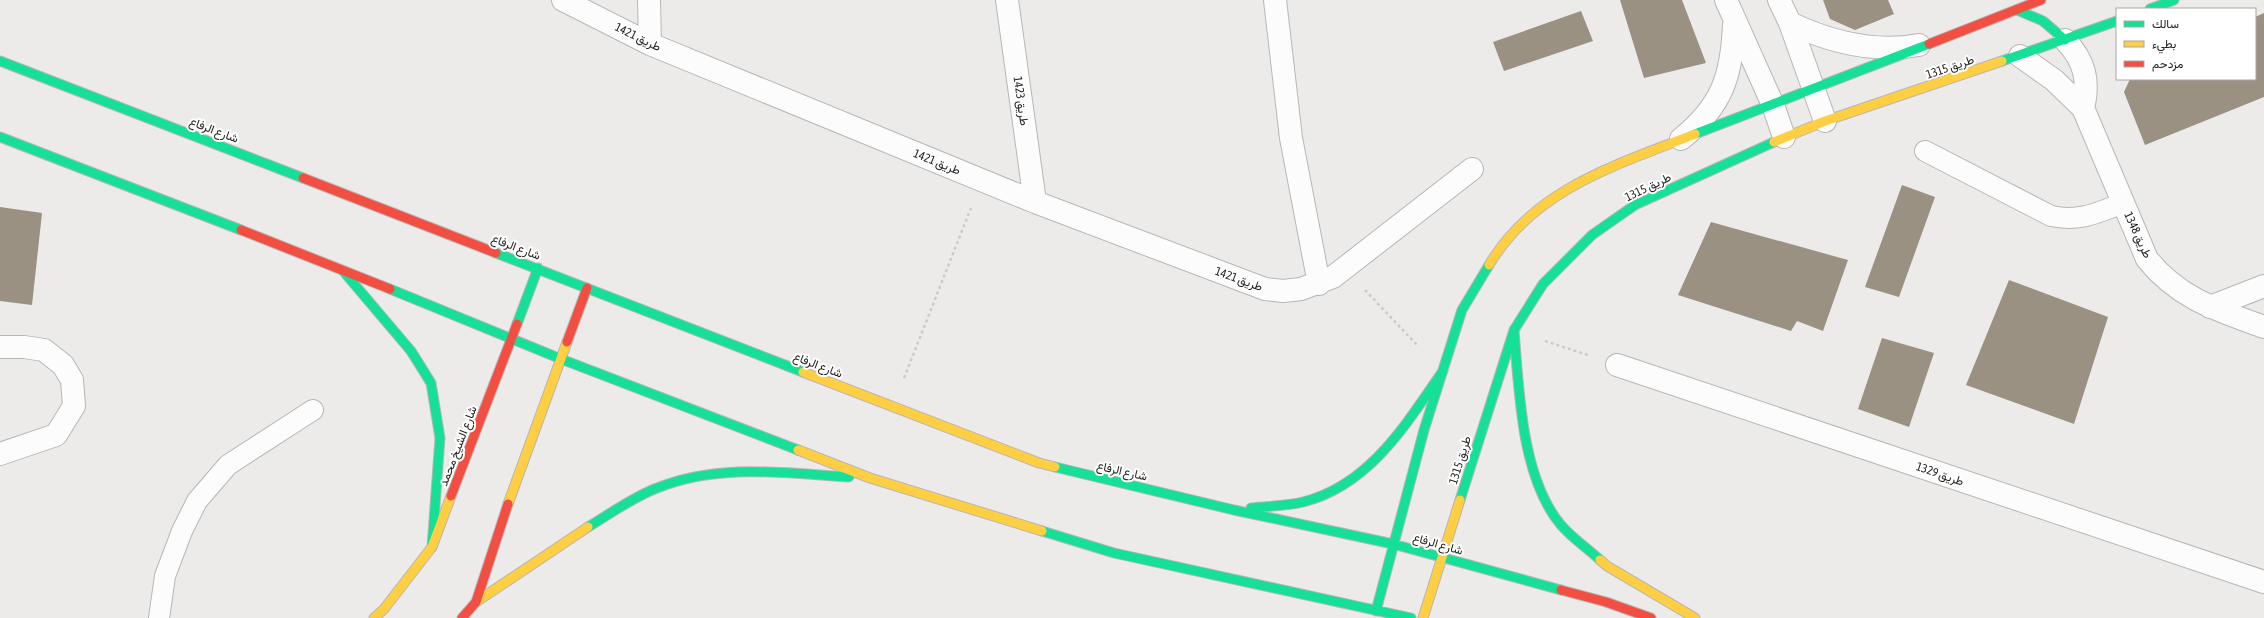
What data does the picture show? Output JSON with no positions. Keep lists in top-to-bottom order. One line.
{"streets":{"main road":["طريق 1315","شارع الرفاع","شارع الشيخ محمد"],"street":["طريق 1421","طريق 1423","طريق 1348","طريق 1329"]},"crossings":[["طريق 1421","طريق 1423"],["طريق 1315","شارع الرفاع"],["طريق 1315","طريق 1348"],["شارع الرفاع","شارع الشيخ محمد"]],"legend":["سالك","بطيء","مزدحم"]}
